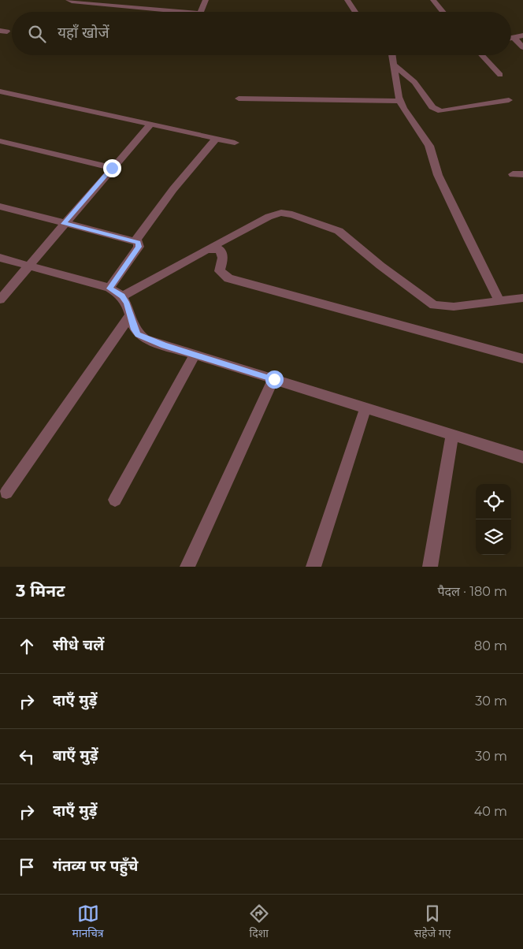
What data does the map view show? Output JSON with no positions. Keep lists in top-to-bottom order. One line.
{"page":{"search":"यहाँ खोजें","heading":["3 मिनट","पैदल · 180 m"],"list":[["सीधे चलें","80 m"],["दाएँ मुड़ें","30 m"],["बाएँ मुड़ें","30 m"],["दाएँ मुड़ें","40 m"],"गंतव्य पर पहुँचे"],"nav":["मानचित्र","दिशा","सहेजे गए"]}}
